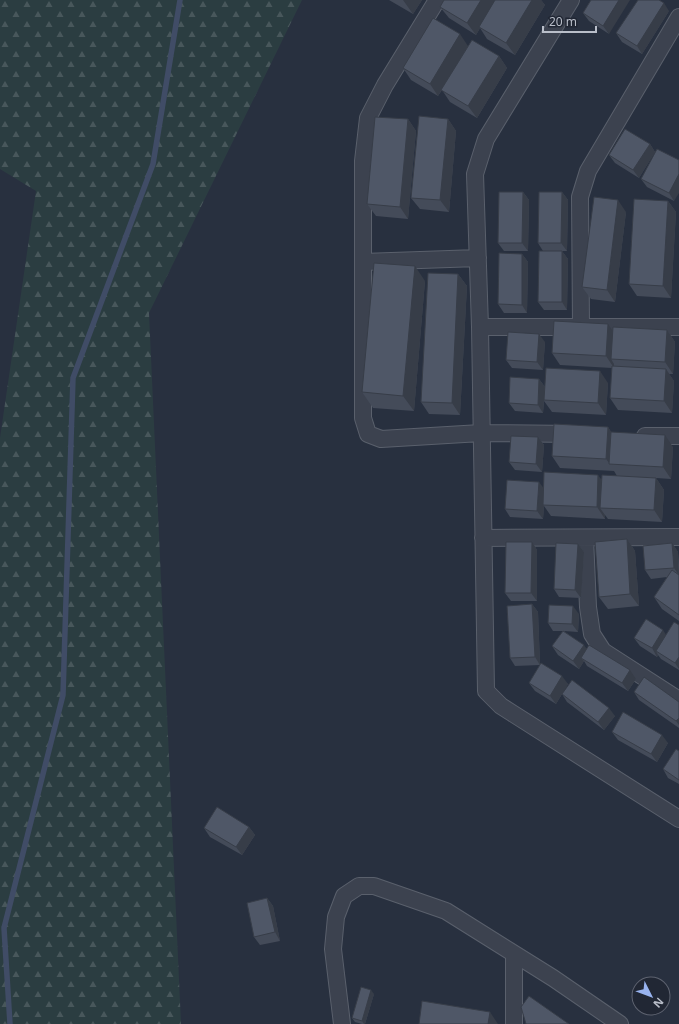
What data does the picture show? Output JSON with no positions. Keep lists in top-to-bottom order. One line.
{"scale_bar":"20 m","north":"bottom right"}
